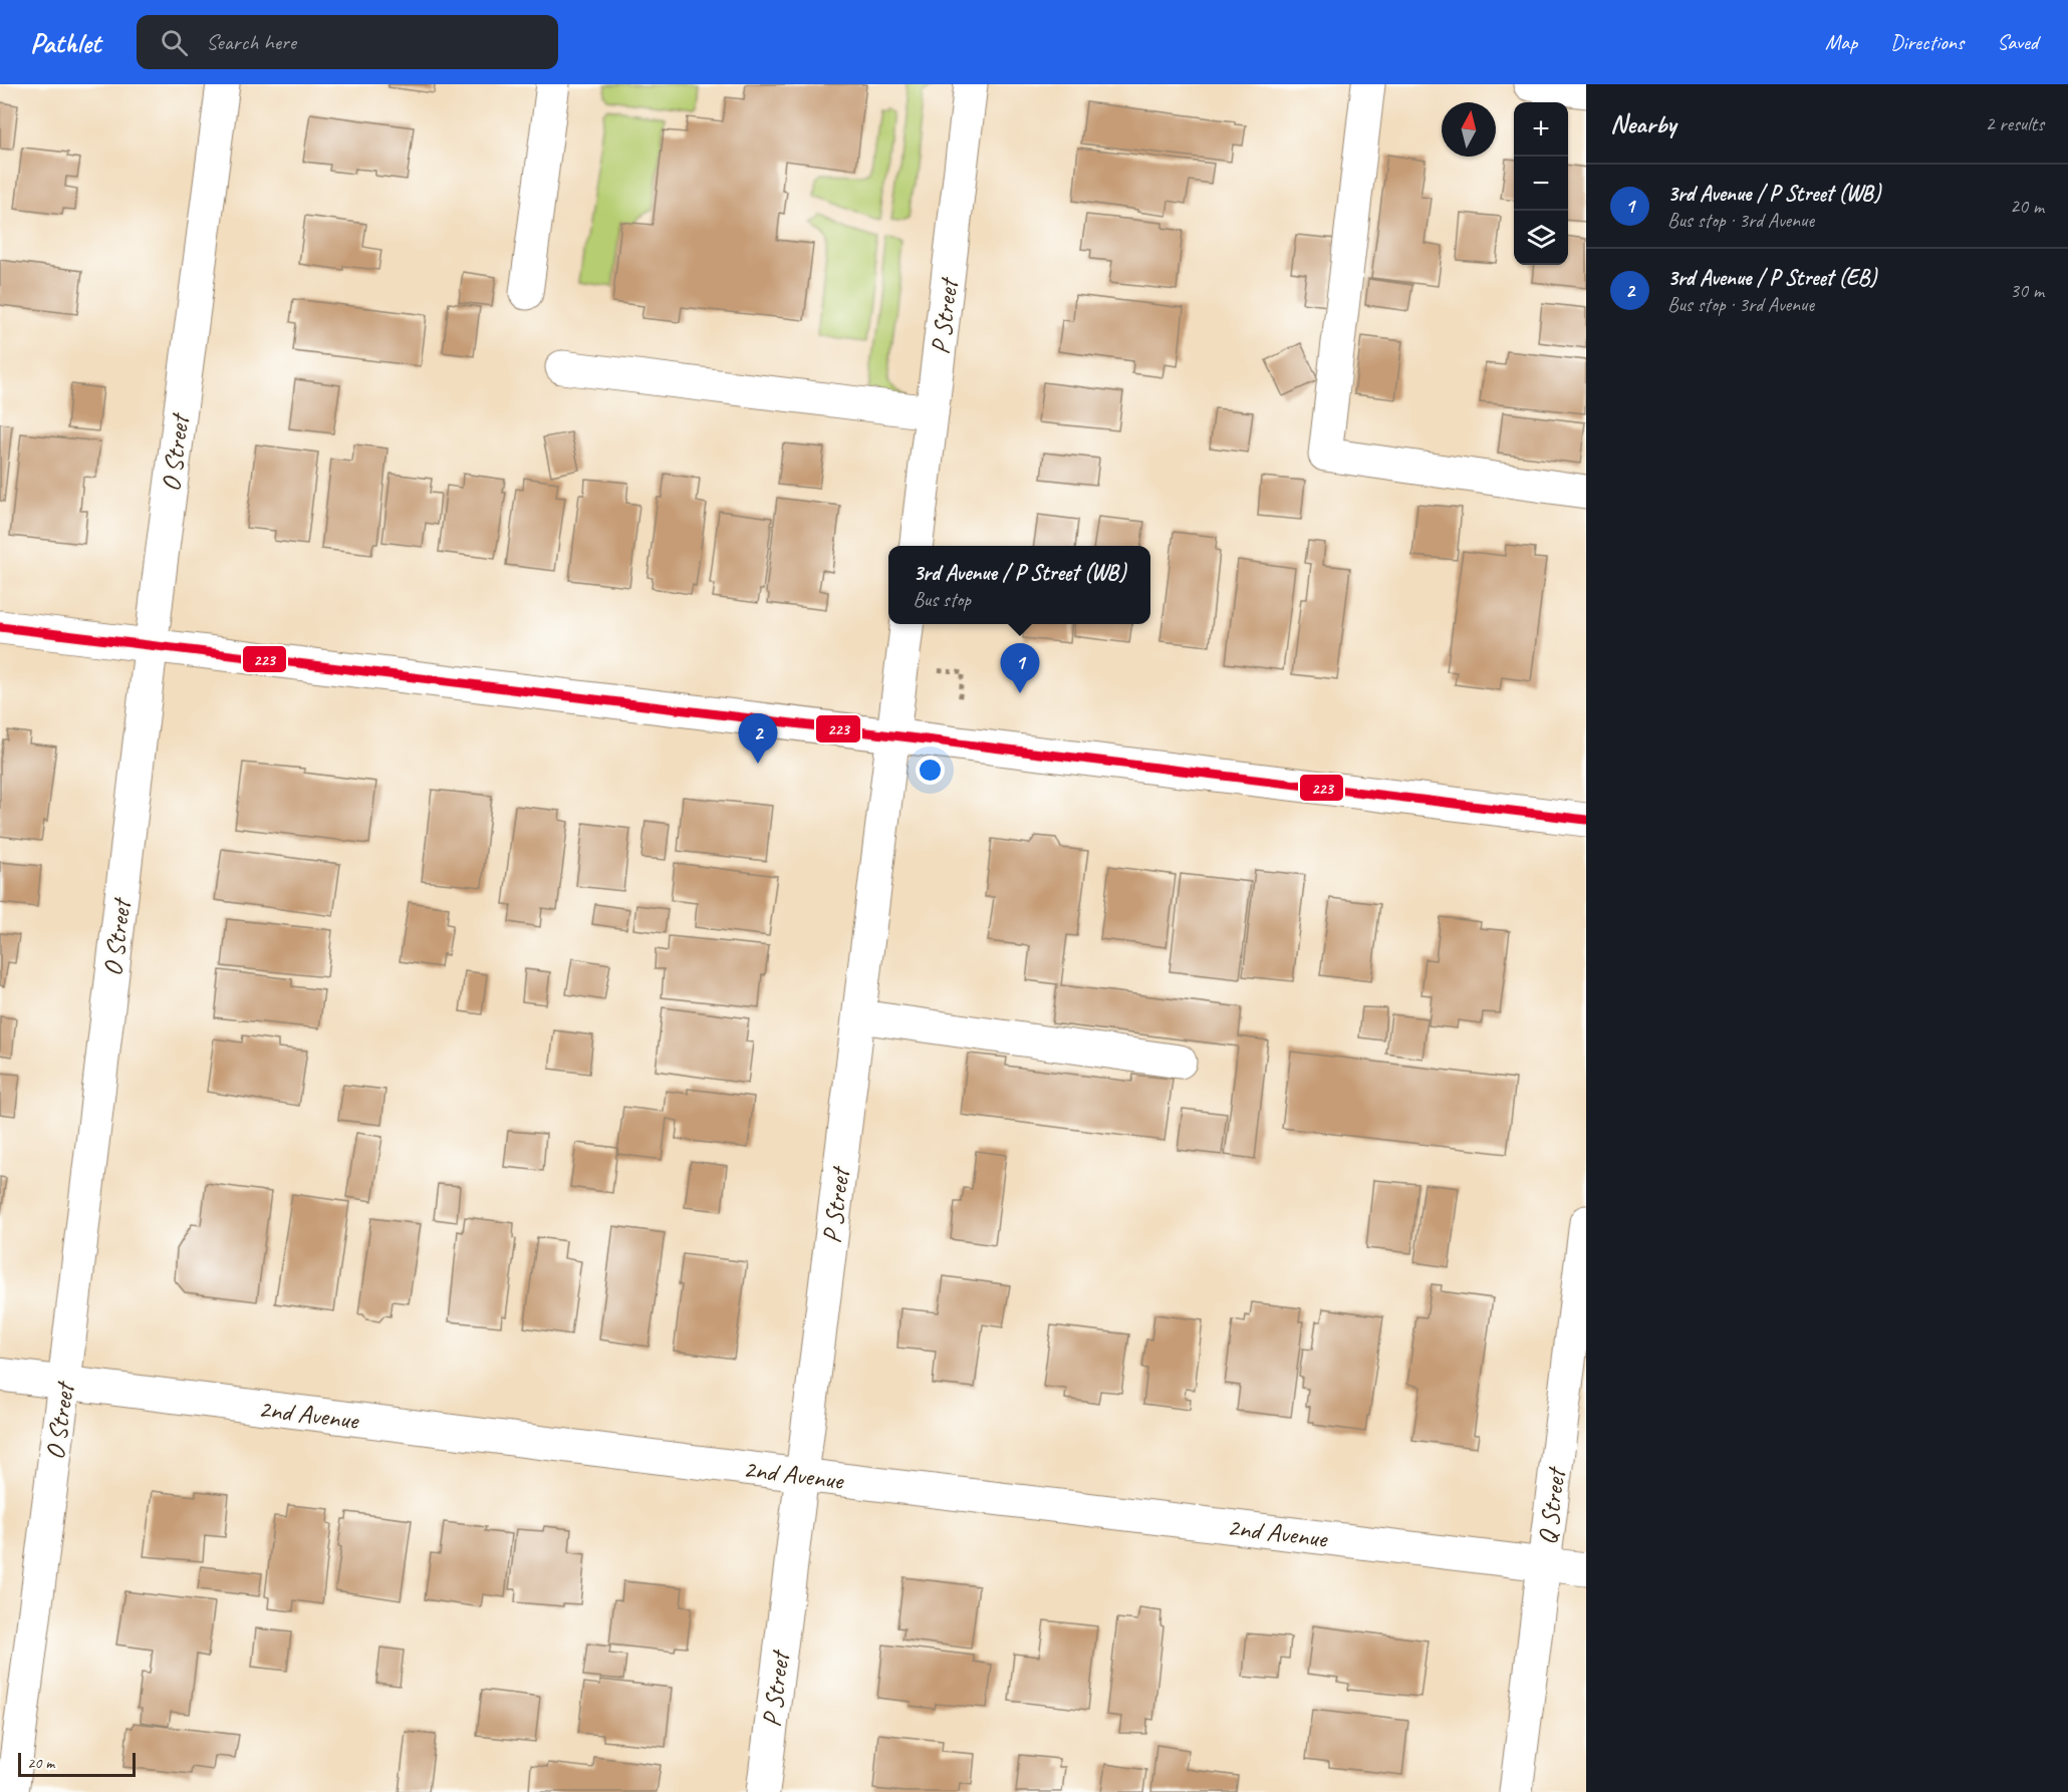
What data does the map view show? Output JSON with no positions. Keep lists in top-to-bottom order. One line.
{"streets":{"street":["P Street","O Street","2nd Avenue","Q Street"]},"crossings":[["P Street","2nd Avenue"],["O Street","2nd Avenue"],["2nd Avenue","Q Street"]],"lines":["transit line 223"],"scale_bar":"20 m","north":"top","page":{"header":"Pathlet","search":"Search here","nav":["Map","Directions","Saved"],"heading":["Nearby","2 results"],"map_buttons":["+","−"],"list":[{"mark":"1","name":"3rd Avenue / P Street (WB)","note":"Bus stop · 3rd Avenue","value":"20 m"},{"mark":"2","name":"3rd Avenue / P Street (EB)","note":"Bus stop · 3rd Avenue","value":"30 m"}],"popup":["3rd Avenue / P Street (WB)","Bus stop"],"pins":["1","2"],"scale":"20 m"}}
